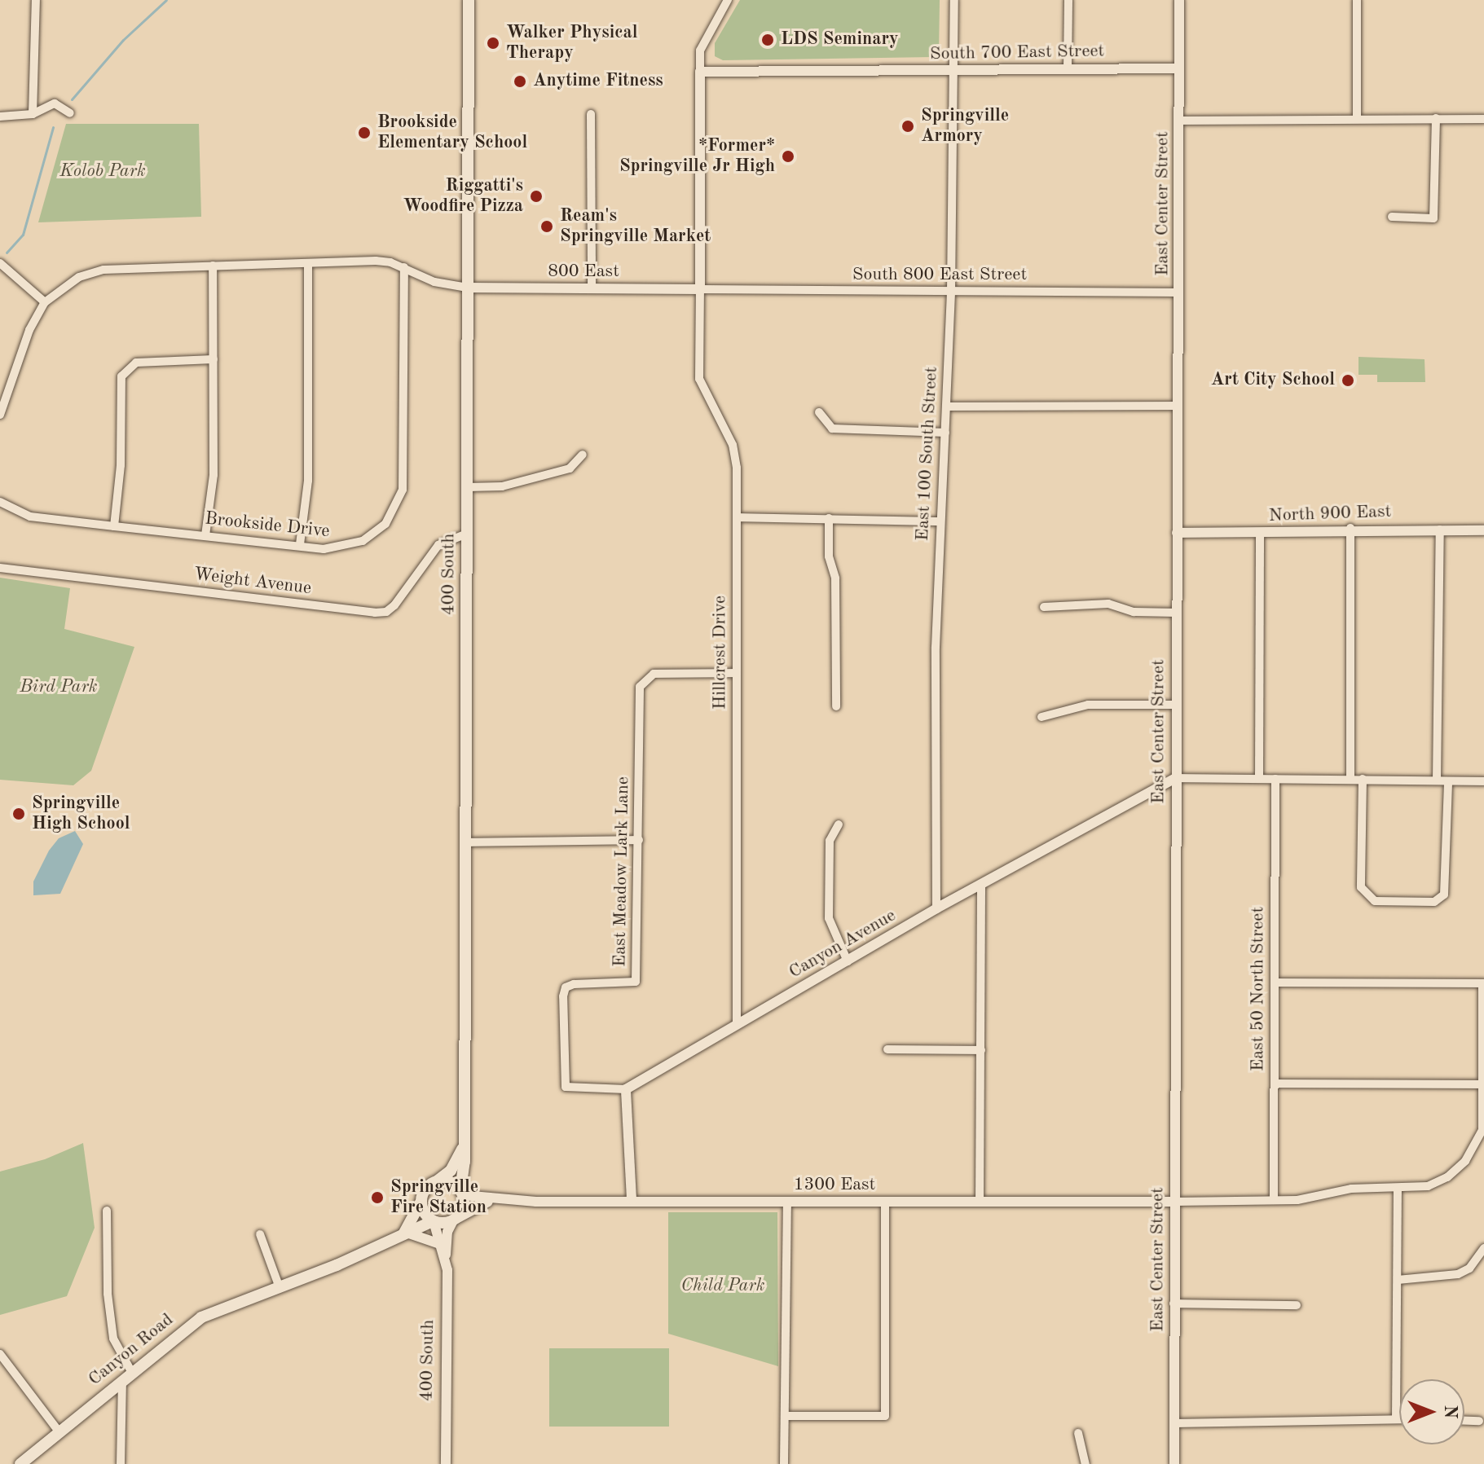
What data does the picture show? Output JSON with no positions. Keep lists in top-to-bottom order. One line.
{"streets":{"main road":["400 South","Canyon Road"],"street":["South 700 East Street","East Center Street","800 East","South 800 East Street","East 100 South Street","North 900 East","Brookside Drive","Weight Avenue","Hillcrest Drive","East Meadow Lark Lane","Canyon Avenue","East 50 North Street","1300 East"]},"crossings":[["South 700 East Street","East Center Street"],["South 700 East Street","East 100 South Street"],["East Center Street","South 800 East Street"],["East Center Street","North 900 East"],["East Center Street","Canyon Avenue"],["East Center Street","1300 East"],["800 East","South 800 East Street"],["800 East","400 South"],["800 East","Hillcrest Drive"],["South 800 East Street","East 100 South Street"],["South 800 East Street","Hillcrest Drive"],["East 100 South Street","Canyon Avenue"],["400 South","Weight Avenue"],["400 South","1300 East"],["400 South","Canyon Road"],["Hillcrest Drive","East Meadow Lark Lane"],["Hillcrest Drive","Canyon Avenue"],["East Meadow Lark Lane","Canyon Avenue"],["1300 East","Canyon Road"]],"parks":["Kolob Park","Bird Park","Child Park"],"places":["LDS Seminary","Walker Physical Therapy","Anytime Fitness","Springville Armory","Brookside Elementary School","*Former* Springville Jr High","Riggatti's Woodfire Pizza","Ream's Springville Market","Art City School","Springville High School","Springville Fire Station"],"north":"right"}
